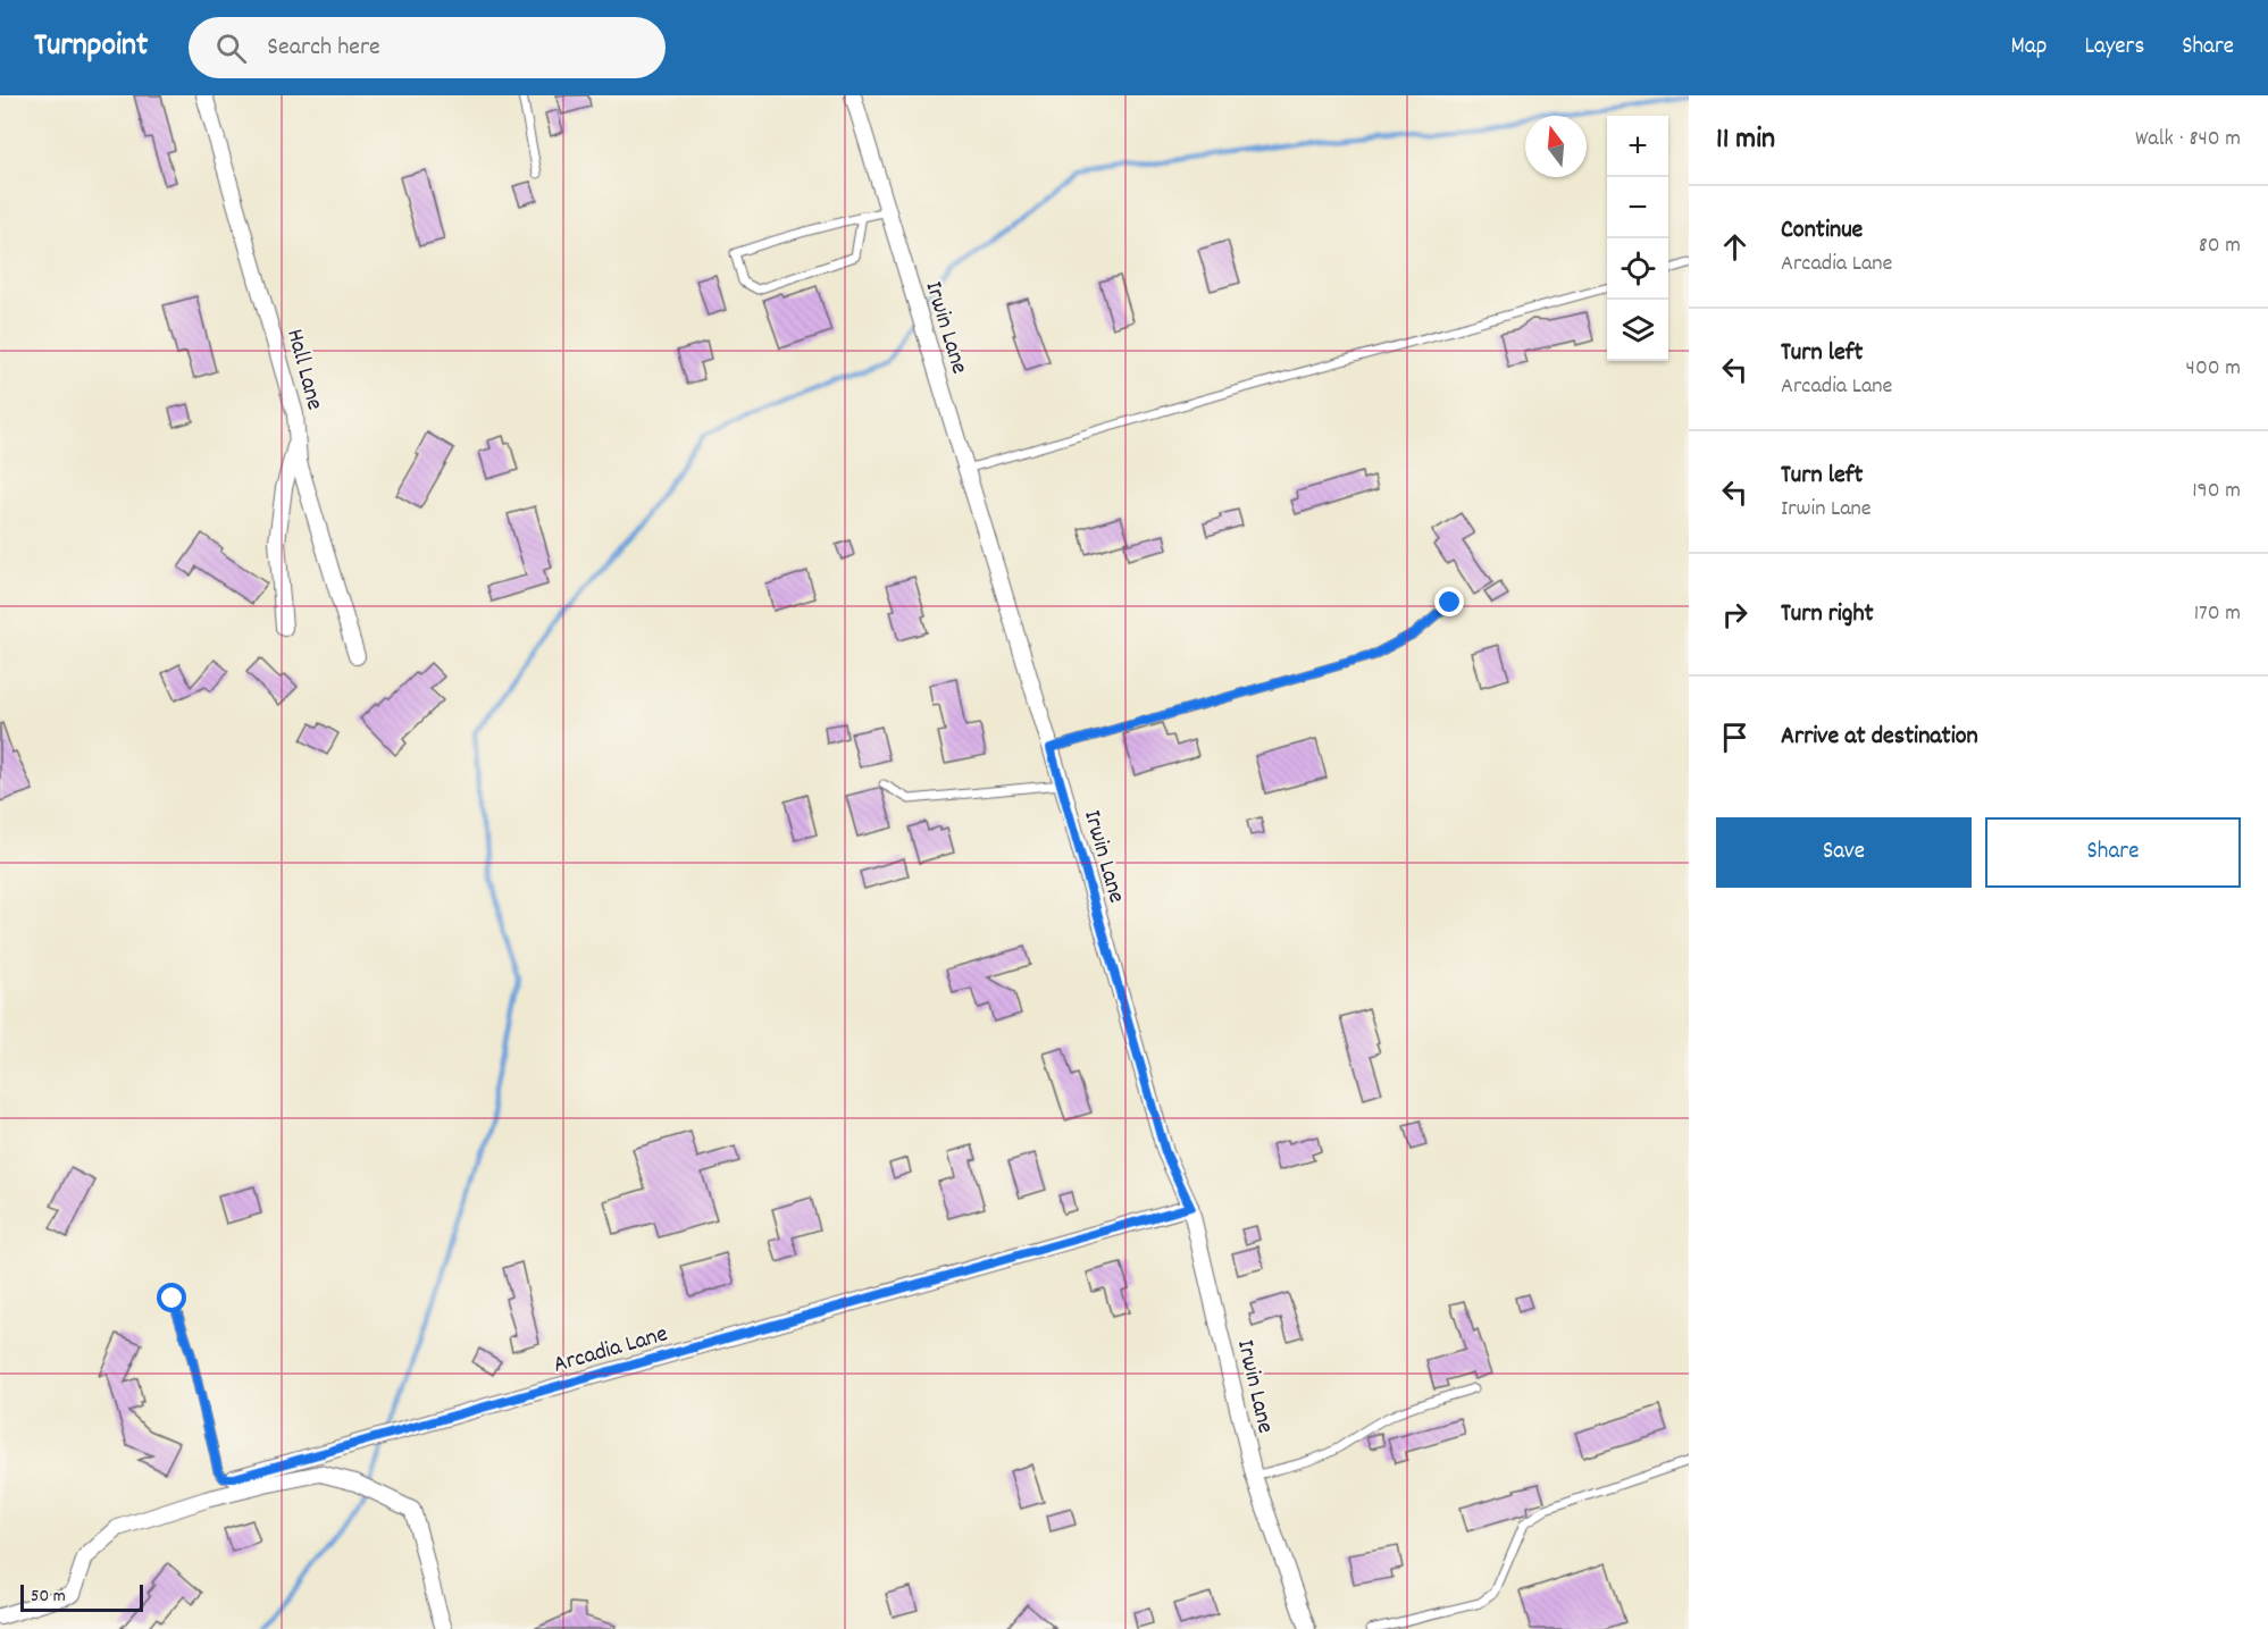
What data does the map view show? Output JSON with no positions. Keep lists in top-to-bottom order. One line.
{"streets":{"street":["Irwin Lane","Hall Lane","Arcadia Lane"]},"crossings":[["Irwin Lane","Arcadia Lane"]],"scale_bar":"50 m","north":"top","page":{"header":"Turnpoint","search":"Search here","nav":["Map","Layers","Share"],"heading":["11 min","Walk · 840 m"],"map_buttons":["+","−"],"list":[["Continue","Arcadia Lane","80 m"],["Turn left","Arcadia Lane","400 m"],["Turn left","Irwin Lane","190 m"],["Turn right","170 m"],"Arrive at destination"],"buttons":["Save","Share"],"scale":"50 m"}}
